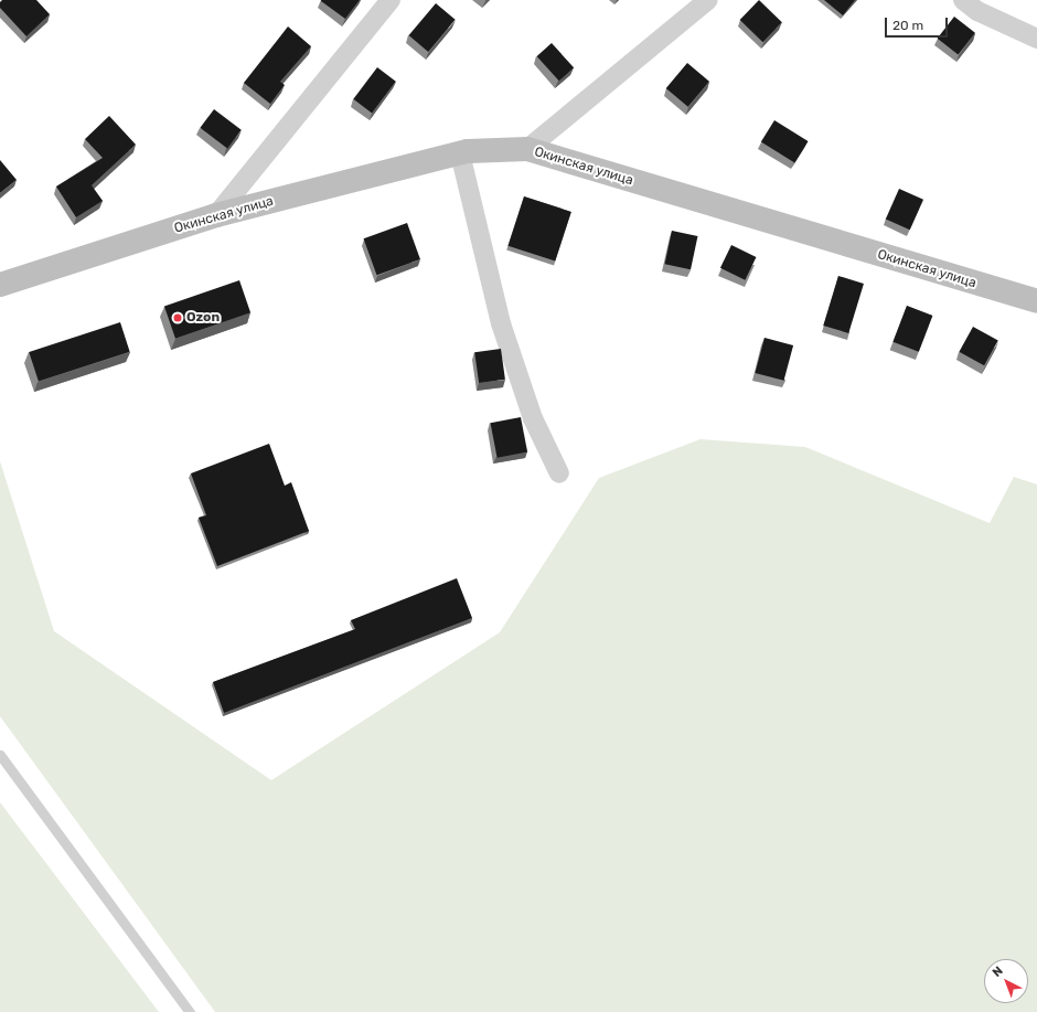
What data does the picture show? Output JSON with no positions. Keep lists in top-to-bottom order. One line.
{"streets":{"street":["Окинская улица"]},"places":["Ozon"],"scale_bar":"20 m","north":"top left"}
